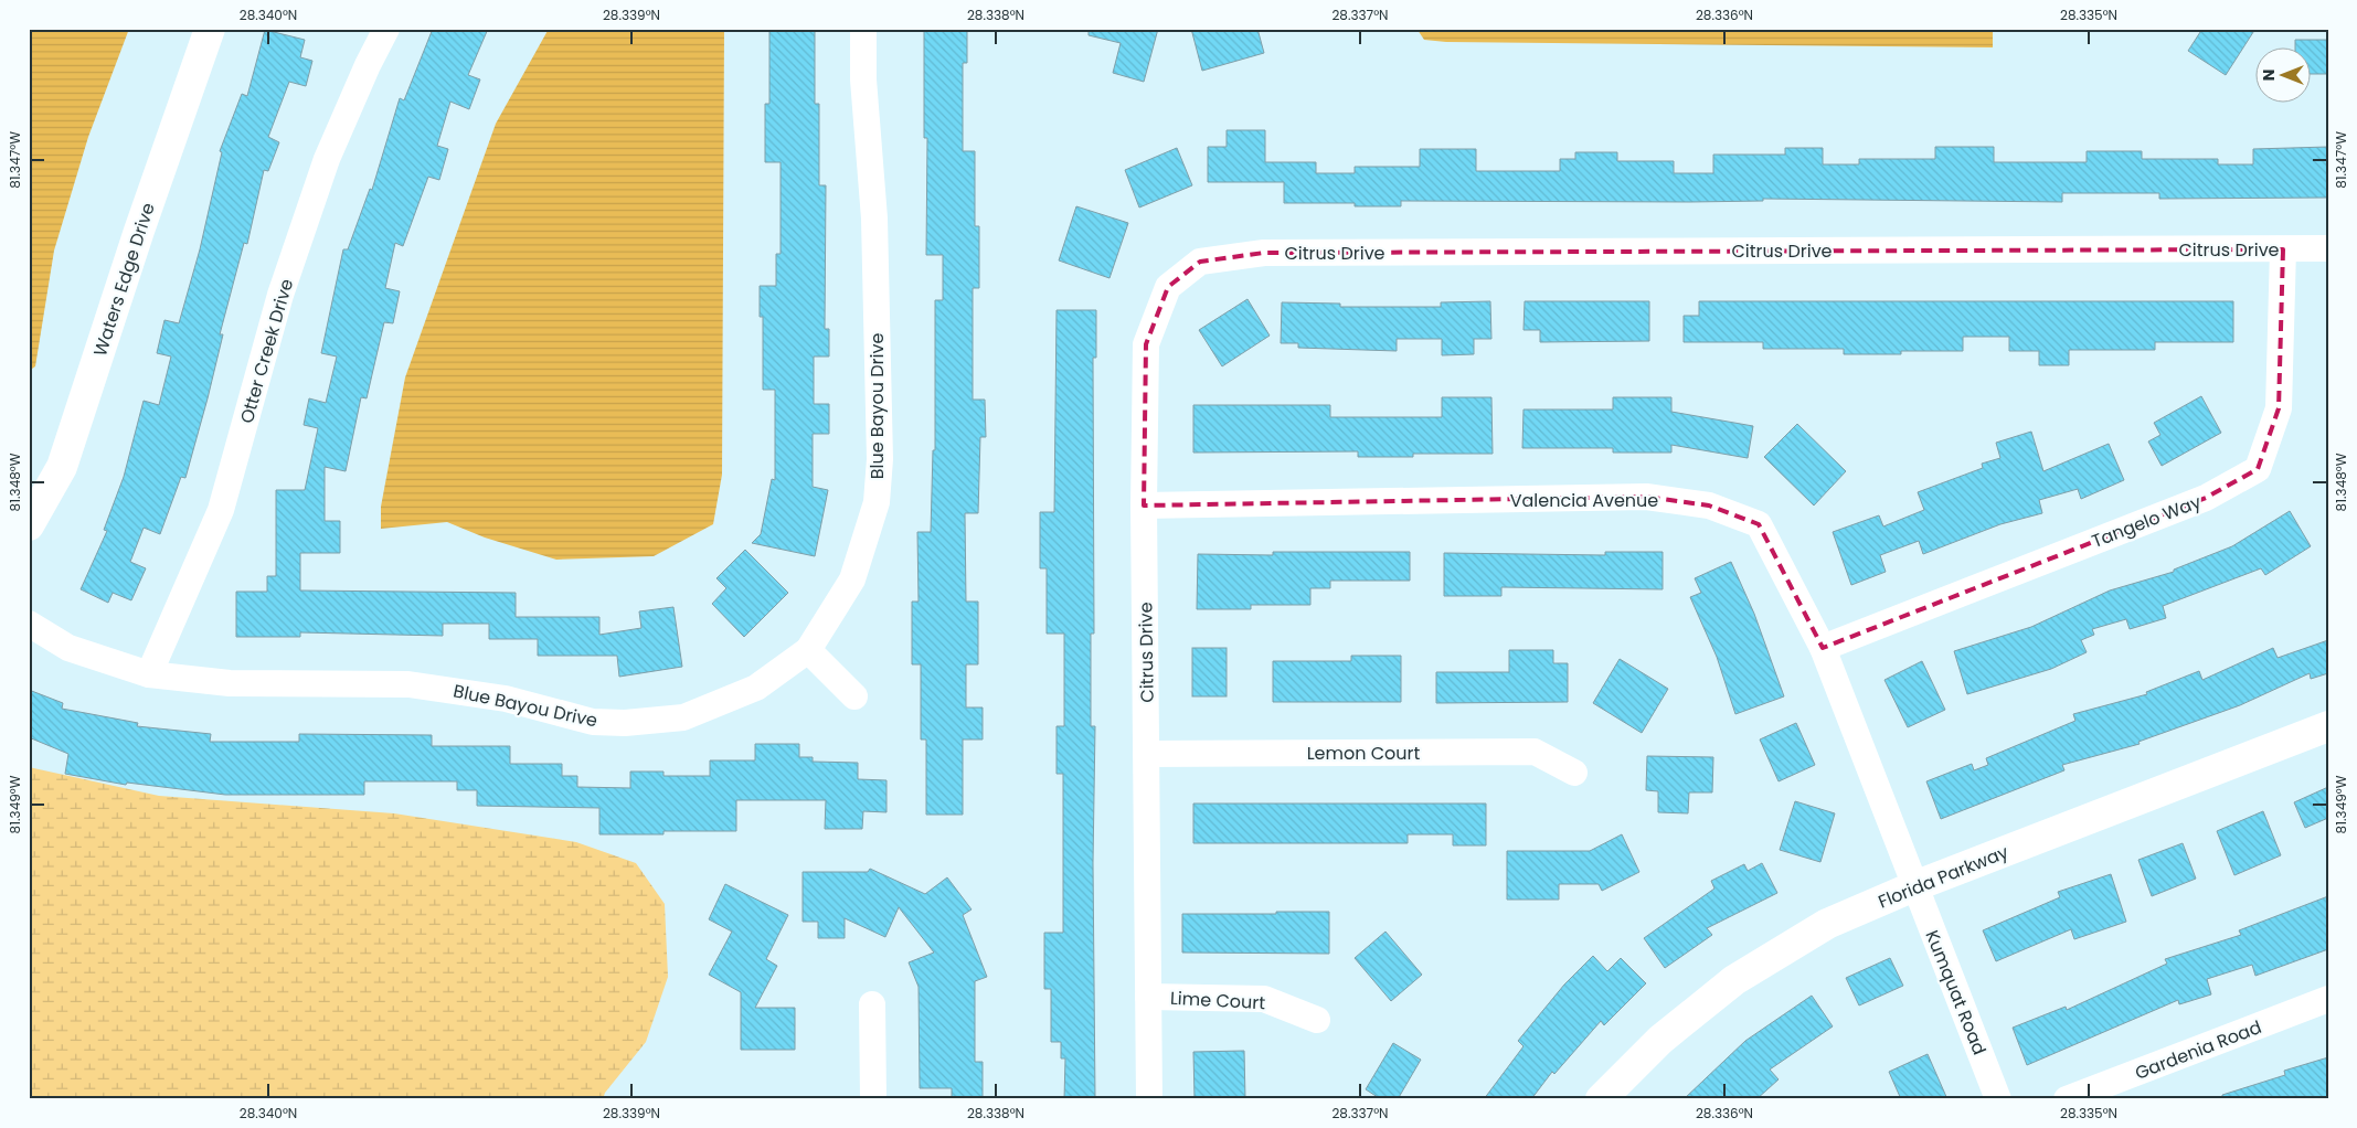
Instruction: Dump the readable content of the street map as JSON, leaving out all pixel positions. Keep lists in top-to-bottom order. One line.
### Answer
{"streets":{"street":["Citrus Drive","Waters Edge Drive","Otter Creek Drive","Blue Bayou Drive","Valencia Avenue","Tangelo Way","Lemon Court","Florida Parkway","Kumquat Road","Lime Court","Gardenia Road"]},"crossings":[["Citrus Drive","Valencia Avenue"],["Citrus Drive","Tangelo Way"],["Citrus Drive","Lemon Court"],["Citrus Drive","Lime Court"],["Otter Creek Drive","Blue Bayou Drive"],["Valencia Avenue","Tangelo Way"],["Valencia Avenue","Florida Parkway"],["Valencia Avenue","Kumquat Road"],["Florida Parkway","Kumquat Road"]],"north":"left","coordinates":["28.340°N","28.339°N","28.338°N","28.337°N","28.336°N","28.335°N","81.347°W","81.348°W","81.349°W"]}
